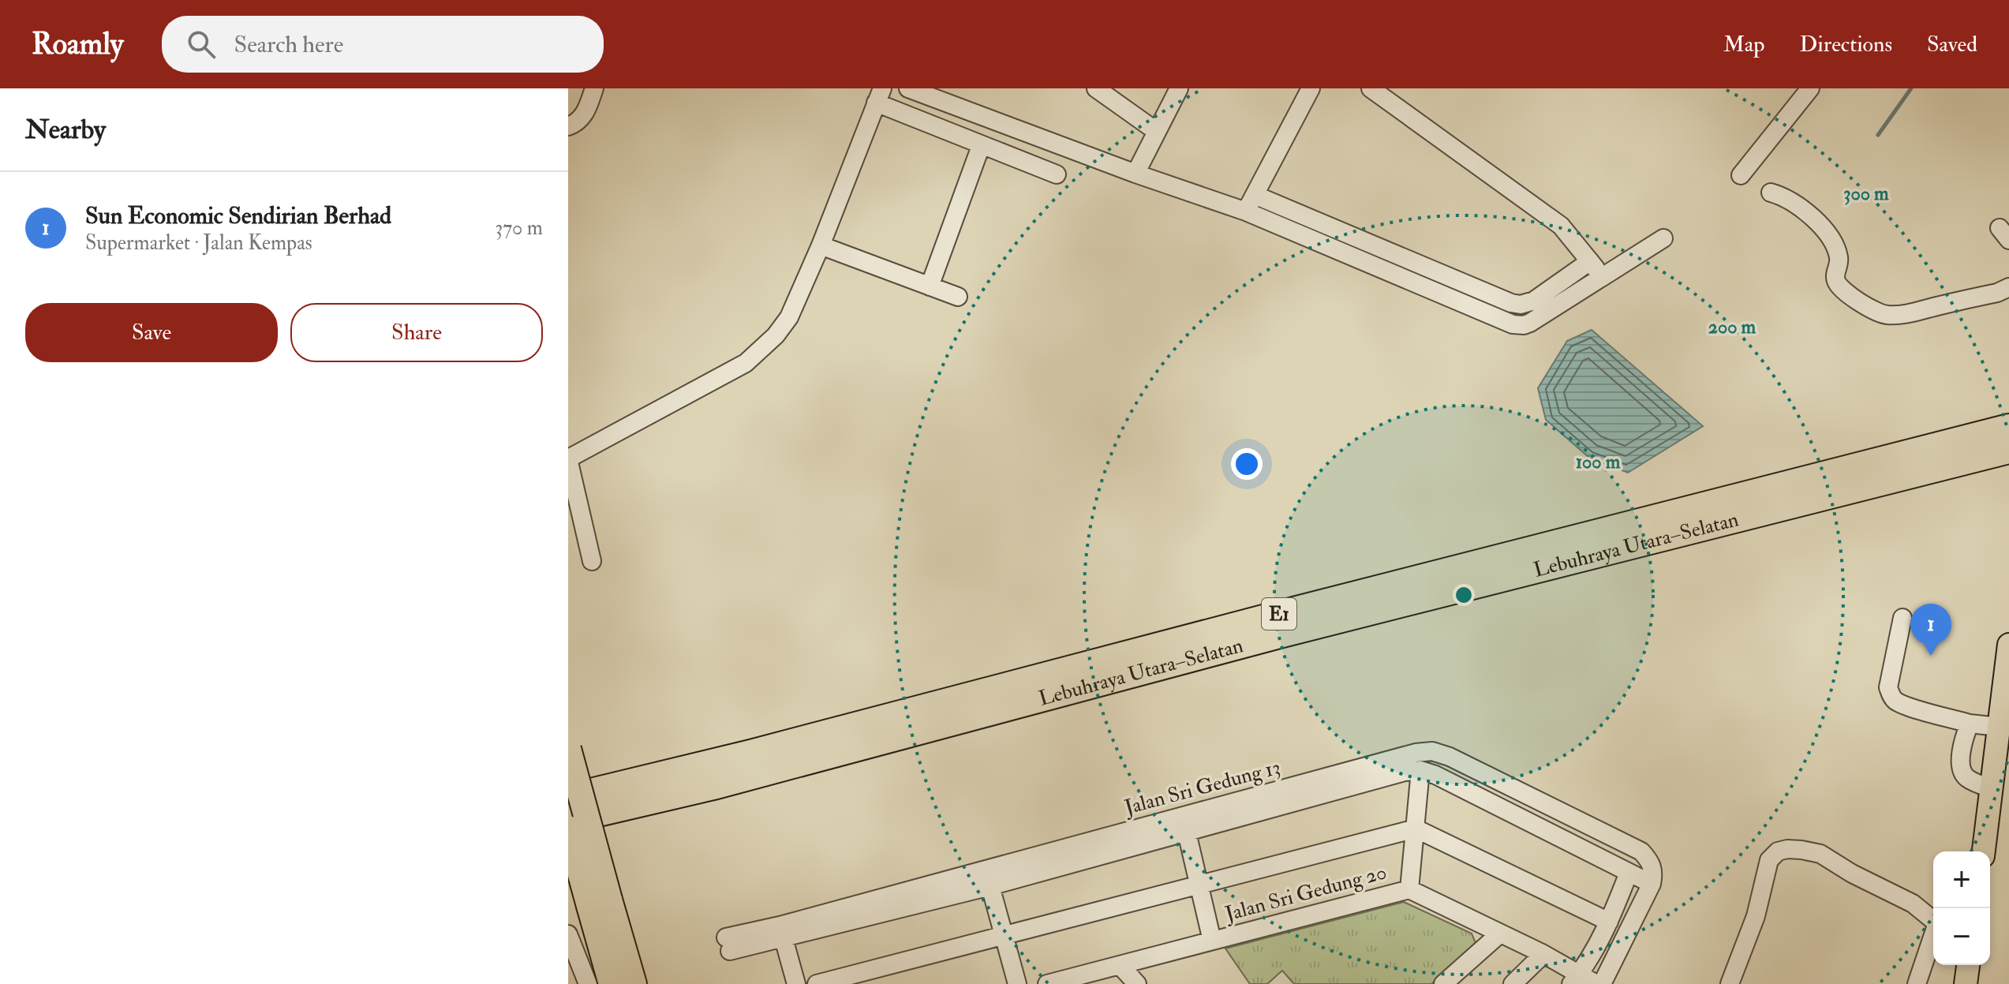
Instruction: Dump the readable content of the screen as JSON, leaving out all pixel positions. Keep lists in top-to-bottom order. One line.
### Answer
{"streets":{"highway":["Lebuhraya Utara–Selatan","E1"],"street":["Jalan Sri Gedung 13","Jalan Sri Gedung 20"]},"page":{"header":"Roamly","search":"Search here","nav":["Map","Directions","Saved"],"heading":"Nearby","list":[{"mark":"1","name":"Sun Economic Sendirian Berhad","note":"Supermarket · Jalan Kempas","value":"370 m"}],"buttons":["Save","Share"],"pins":"1","map_buttons":["+","−"]},"rings":["300 m","200 m","100 m"]}
